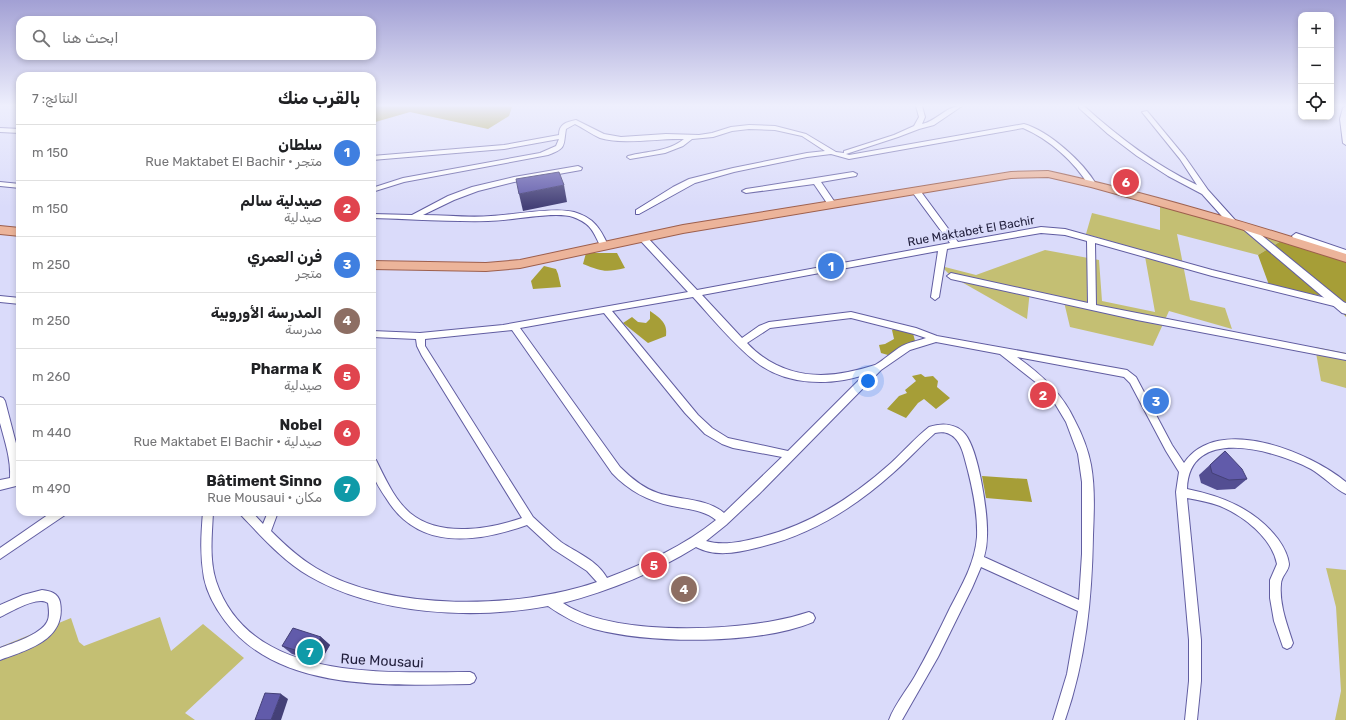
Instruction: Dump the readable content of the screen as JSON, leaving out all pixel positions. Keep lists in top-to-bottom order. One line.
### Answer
{"streets":{"street":["Rue Maktabet El Bachir","Rue Mousaui"]},"page":{"map_buttons":["+","−"],"search":"ابحث هنا","heading":["بالقرب منك","النتائج: 7"],"list":[{"mark":"1","name":"سلطان","note":"متجر · Rue Maktabet El Bachir","value":"150 m"},{"mark":"2","name":"صيدلية سالم","note":"صيدلية","value":"150 m"},{"mark":"3","name":"فرن العمري","note":"متجر","value":"250 m"},{"mark":"4","name":"المدرسة الأوروبية","note":"مدرسة","value":"250 m"},{"mark":"5","name":"Pharma K","note":"صيدلية","value":"260 m"},{"mark":"6","name":"Nobel","note":"صيدلية · Rue Maktabet El Bachir","value":"440 m"},{"mark":"7","name":"Bâtiment Sinno","note":"مكان · Rue Mousaui","value":"490 m"}],"pins":["6","1","2","3","5","4","7"]}}
